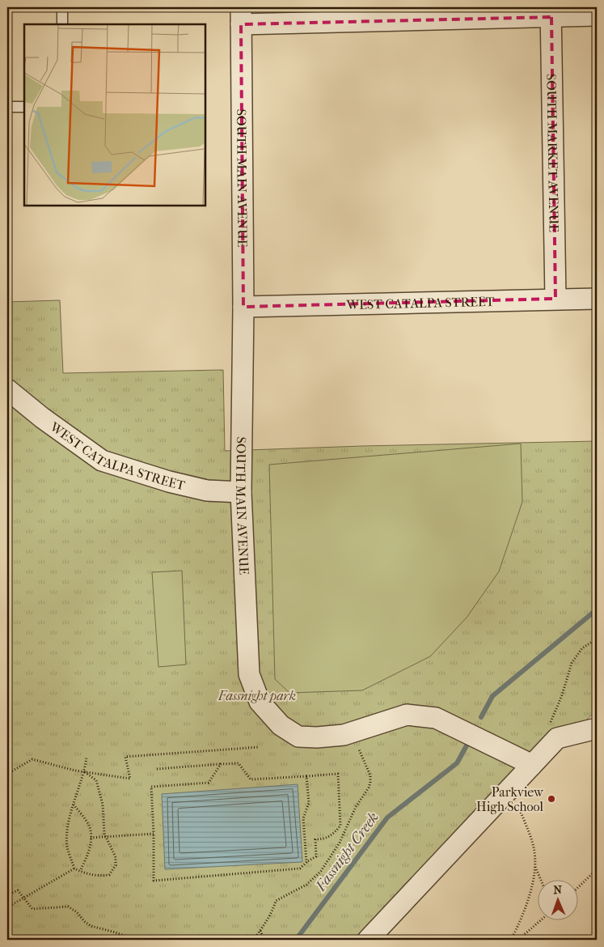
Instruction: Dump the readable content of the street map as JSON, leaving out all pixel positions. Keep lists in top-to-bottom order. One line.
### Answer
{"streets":{"street":["SOUTH MARKET AVENUE","SOUTH MAIN AVENUE","WEST CATALPA STREET"]},"crossings":[["SOUTH MARKET AVENUE","WEST CATALPA STREET"],["SOUTH MAIN AVENUE","WEST CATALPA STREET"]],"water":["Fassnight Creek"],"parks":["Fassnight park"],"places":["Parkview High School"],"north":"top"}
